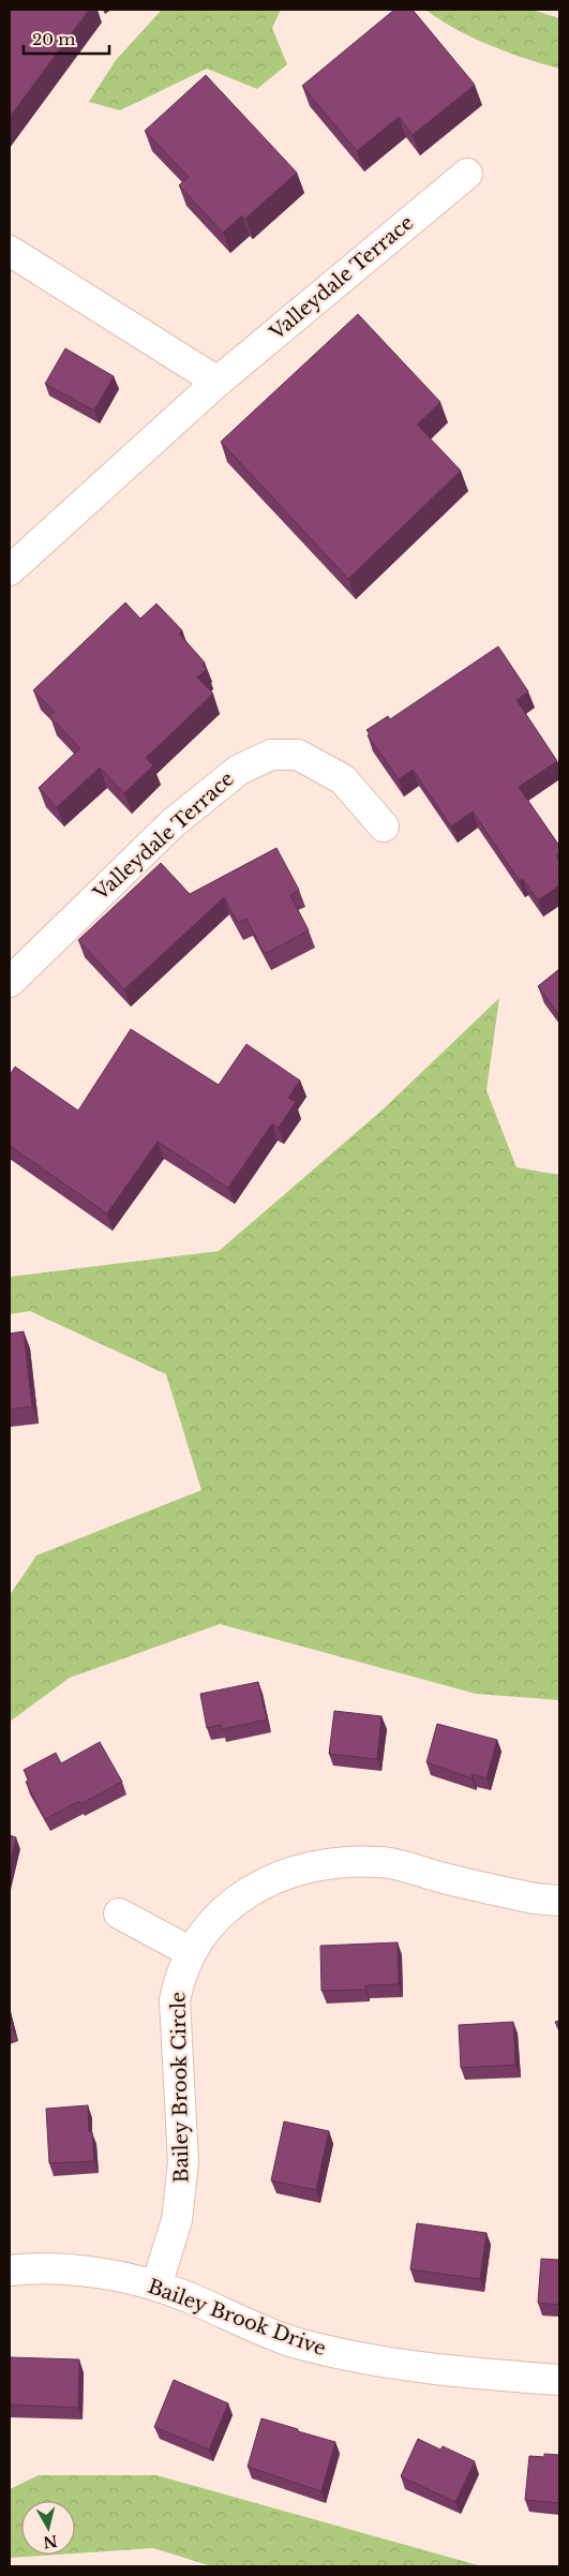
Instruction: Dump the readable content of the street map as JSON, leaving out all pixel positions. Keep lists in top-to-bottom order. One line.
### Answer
{"streets":{"street":["Valleydale Terrace","Bailey Brook Circle","Bailey Brook Drive"]},"crossings":[["Bailey Brook Circle","Bailey Brook Drive"]],"scale_bar":"20 m","north":"bottom"}
